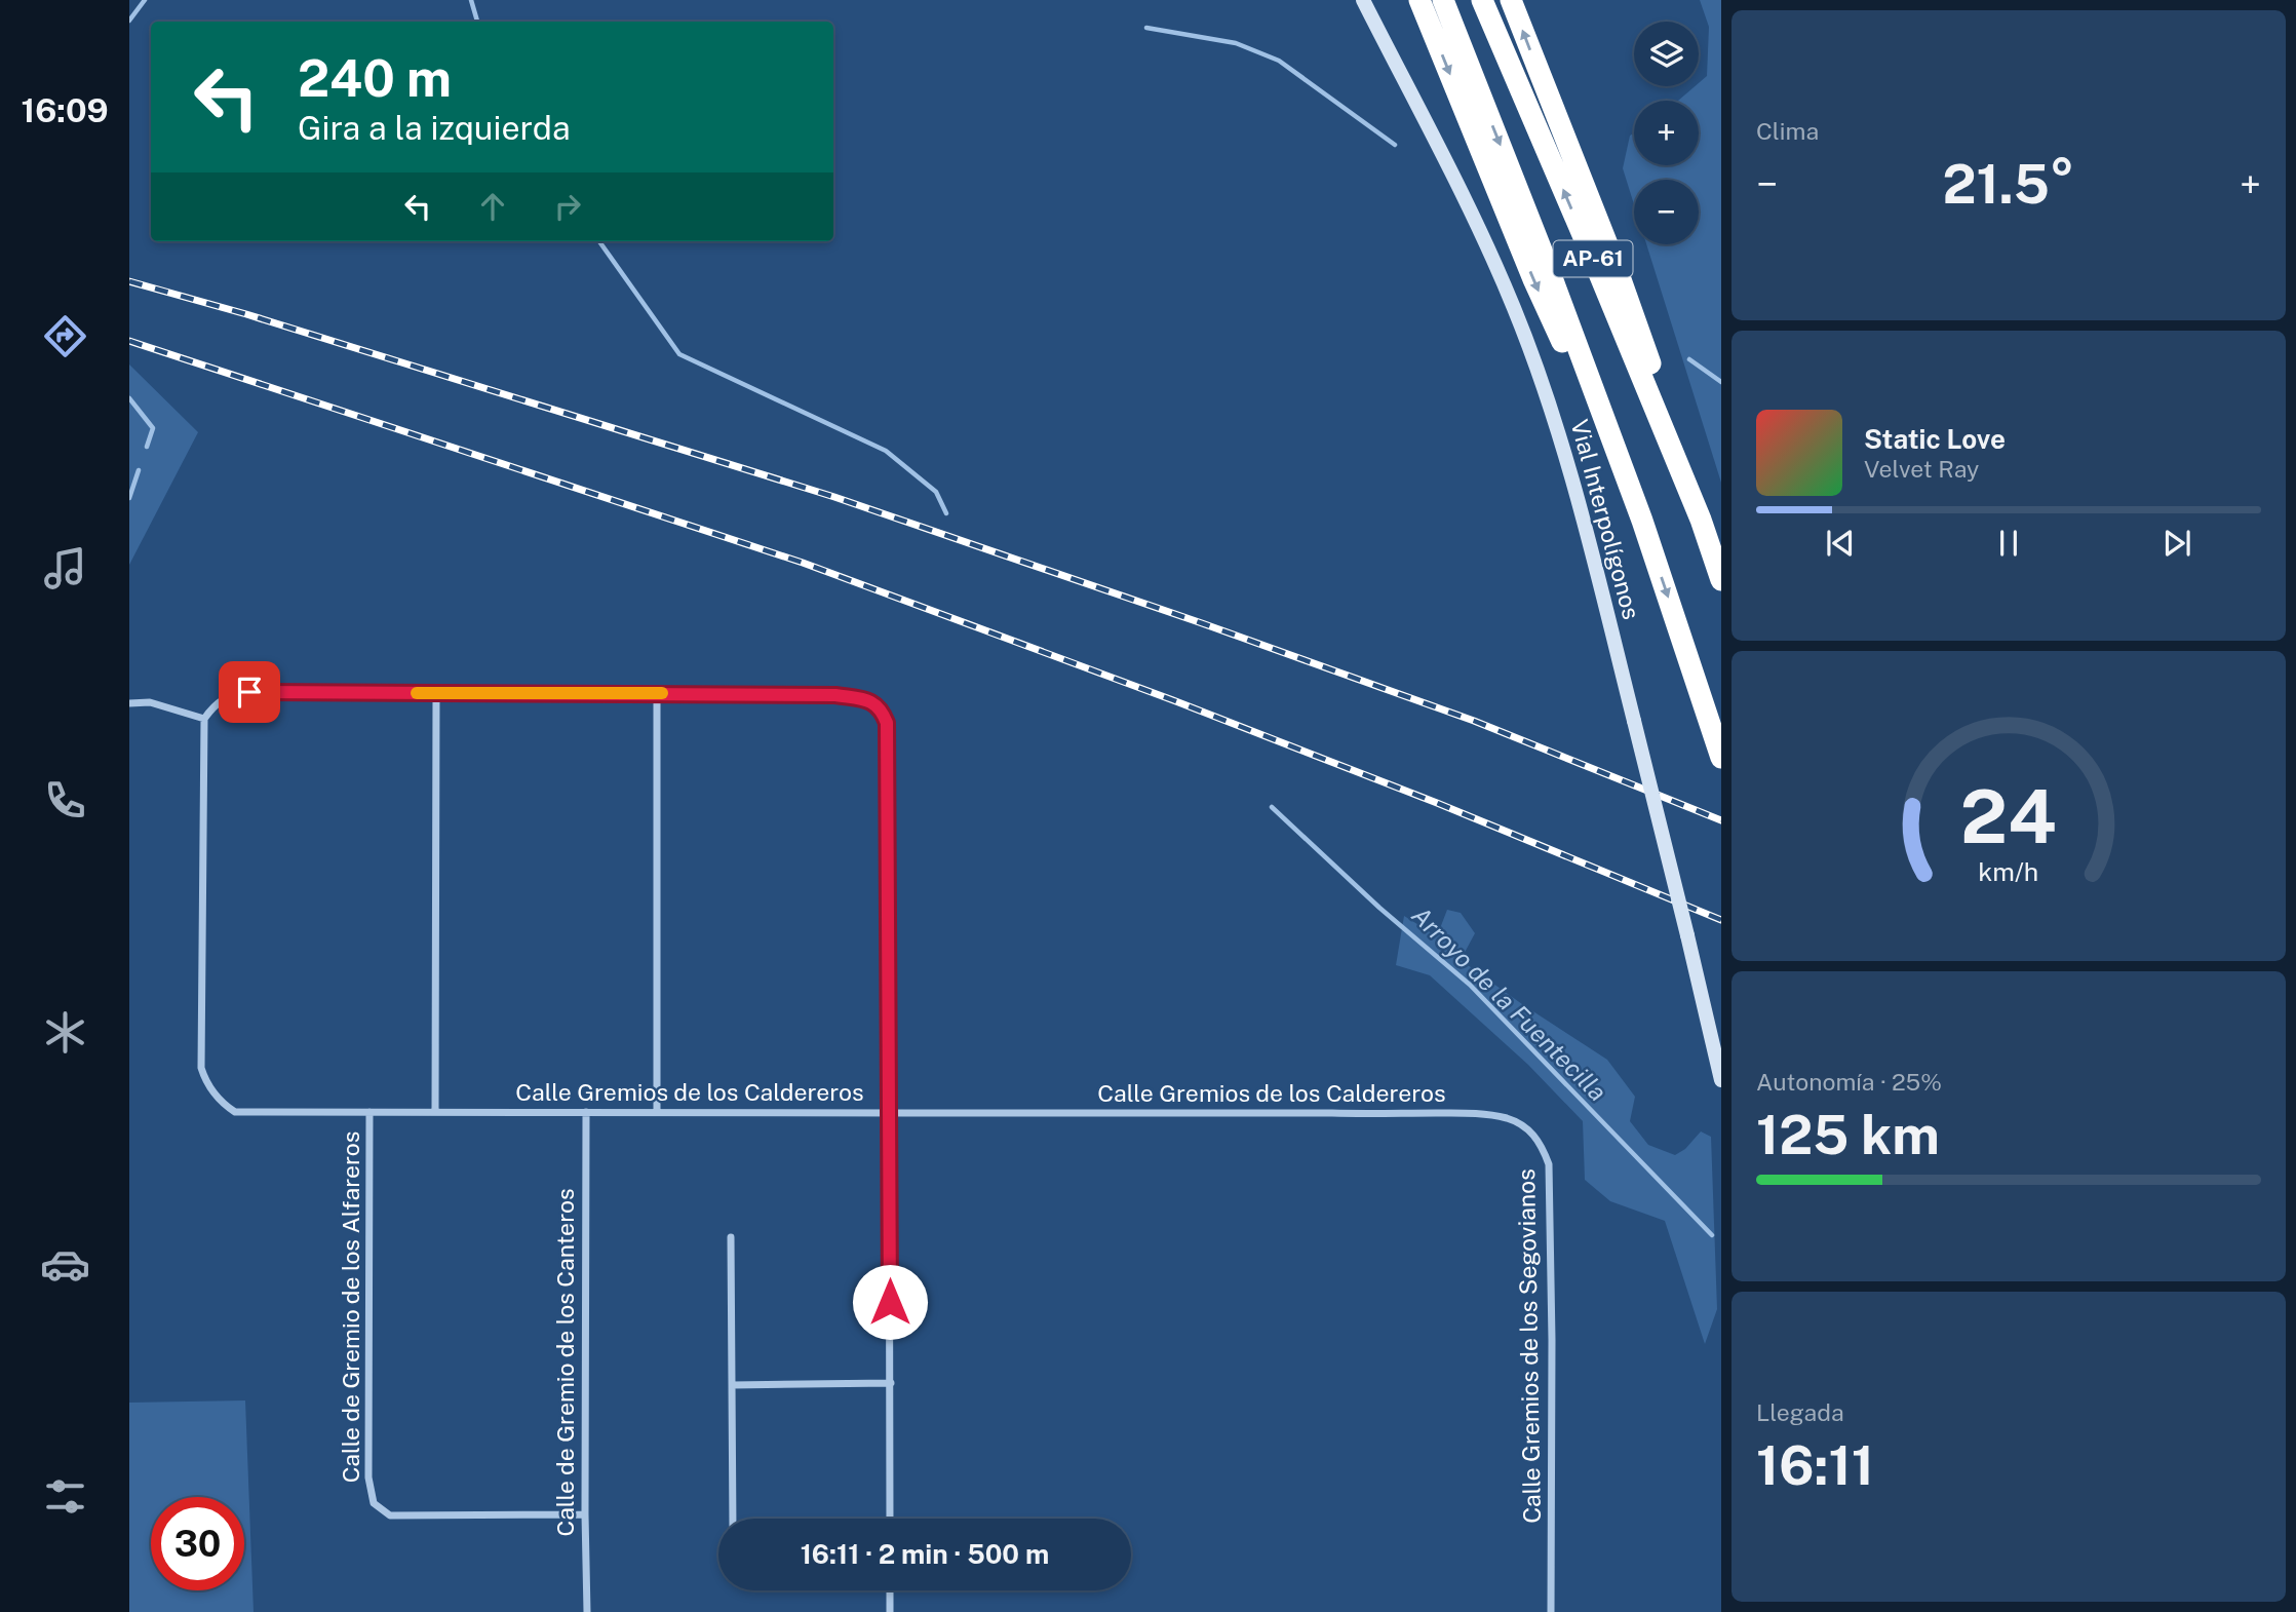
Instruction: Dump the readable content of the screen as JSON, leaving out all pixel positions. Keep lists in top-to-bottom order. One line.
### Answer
{"streets":{"highway":["AP-61"],"main road":["Vial Interpolígonos"],"street":["Calle Gremios de los Caldereros","Calle de Gremio de los Alfareros","Calle Gremios de los Segovianos","Calle de Gremio de los Canteros"]},"crossings":[["Calle Gremios de los Caldereros","Calle de Gremio de los Alfareros"],["Calle Gremios de los Caldereros","Calle Gremios de los Segovianos"],["Calle Gremios de los Caldereros","Calle de Gremio de los Canteros"],["Calle de Gremio de los Alfareros","Calle de Gremio de los Canteros"]],"water":["Arroyo de la Fuentecilla"],"page":{"tabs":"16:09","tile":["Clima",["Autonomía · 25%","125 km"],["Llegada","16:11"]],"map_buttons":["+","−"],"turn":["240 m","Gira a la izquierda"],"heat":["−","21.5°","+"],"song":["Static Love","Velvet Ray"],"limit":"30","trip":"16:11 · 2 min · 500 m","gauge":["24","km/h"]}}
